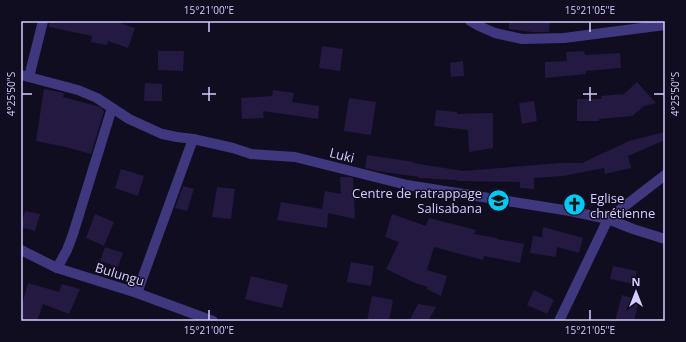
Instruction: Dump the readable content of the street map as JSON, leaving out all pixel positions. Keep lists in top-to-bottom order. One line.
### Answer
{"streets":{"street":["Luki","Bulungu"]},"places":{"school or university":["Centre de ratrappage Salisabana"],"church":["Eglise chrétienne"]},"north":"top","coordinates":["15°21'00\"E","15°21'05\"E","4°25'50\"S"]}
